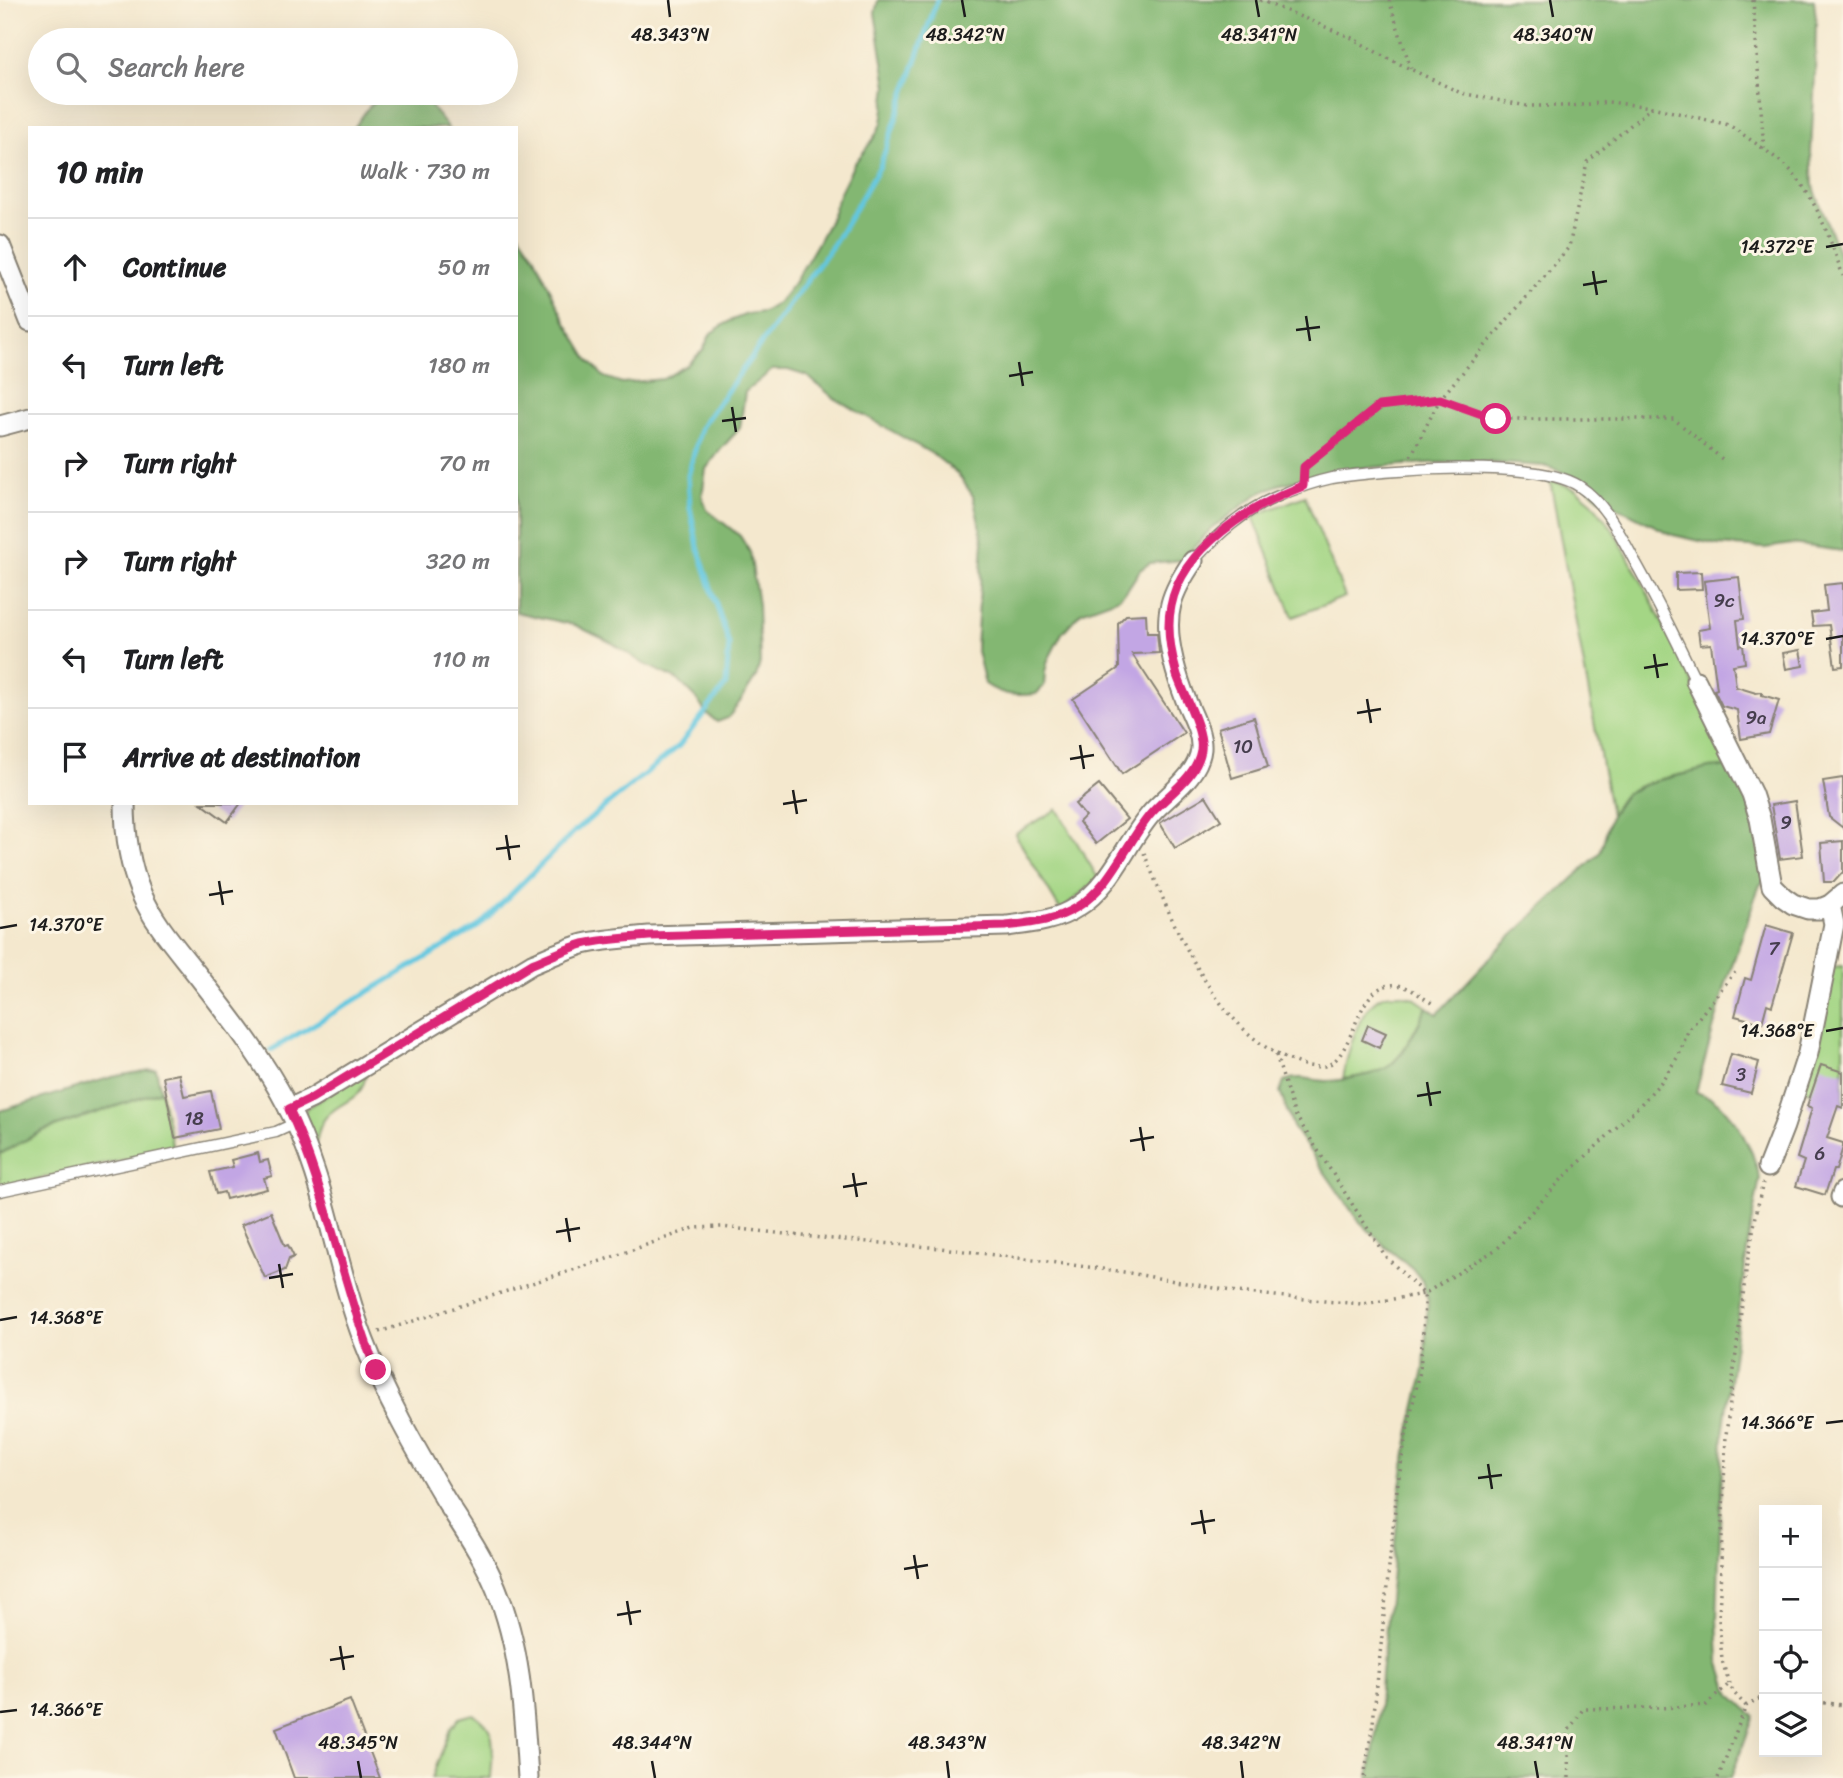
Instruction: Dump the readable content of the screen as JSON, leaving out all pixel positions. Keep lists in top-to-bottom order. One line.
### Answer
{"house_numbers":["9c","9a","10","9","7","3","18","6"],"page":{"search":"Search here","heading":["10 min","Walk · 730 m"],"list":[["Continue","50 m"],["Turn left","180 m"],["Turn right","70 m"],["Turn right","320 m"],["Turn left","110 m"],"Arrive at destination"],"map_buttons":["+","−"]},"coordinates":["48.343°N","48.342°N","48.341°N","48.340°N","14.372°E","14.370°E","14.368°E","14.366°E","48.345°N","48.344°N"]}
